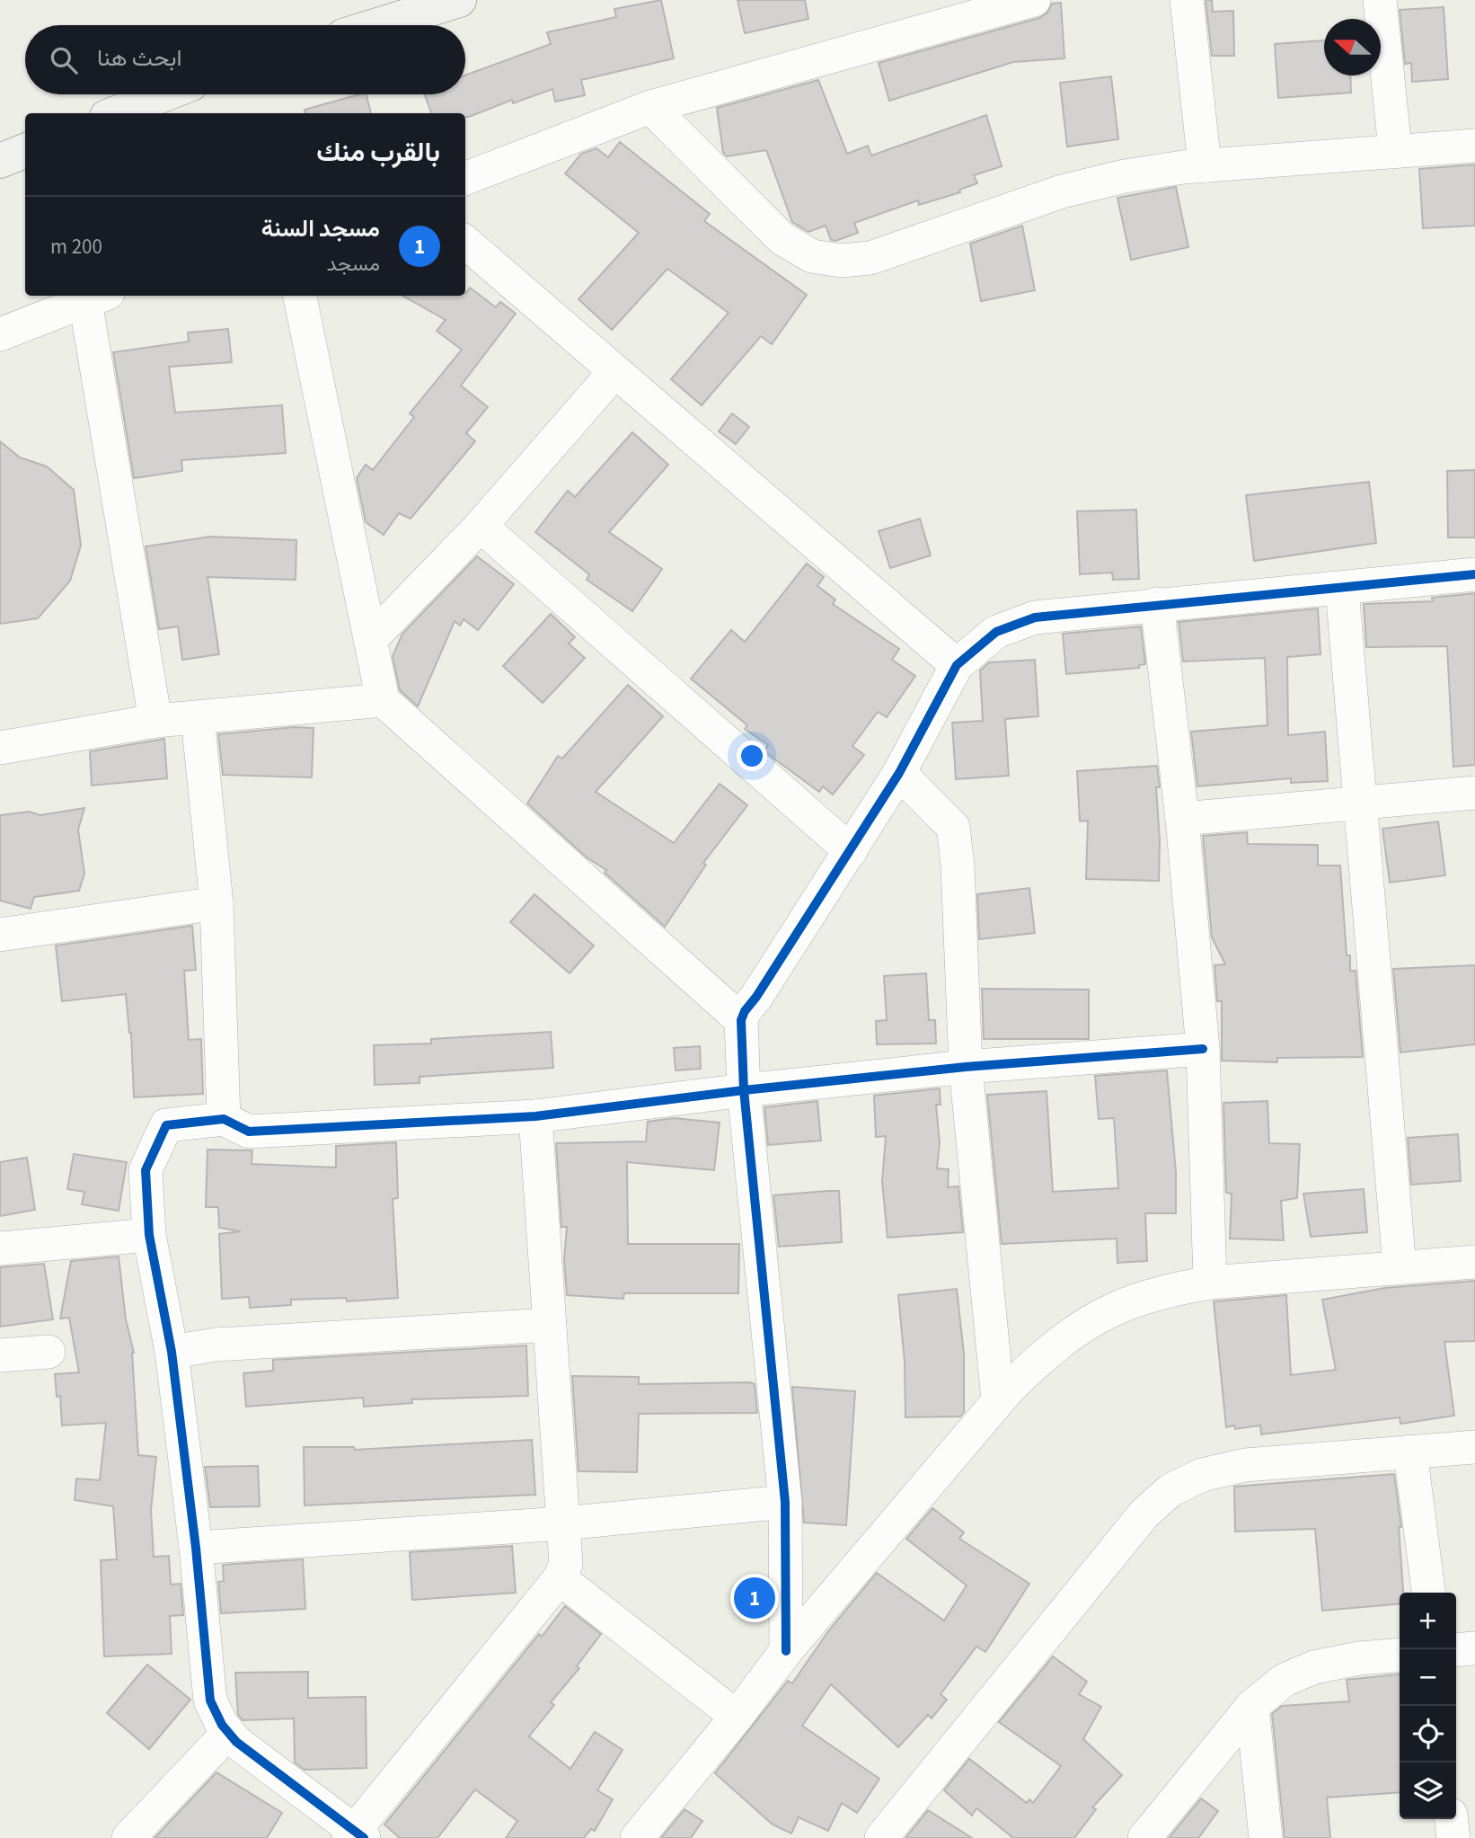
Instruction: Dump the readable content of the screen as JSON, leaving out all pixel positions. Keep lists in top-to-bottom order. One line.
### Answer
{"north":"left","page":{"search":"ابحث هنا","heading":"بالقرب منك","list":[{"mark":"1","name":"مسجد السنة","note":"مسجد","value":"200 m"}],"pins":"1","map_buttons":["+","−"]}}
